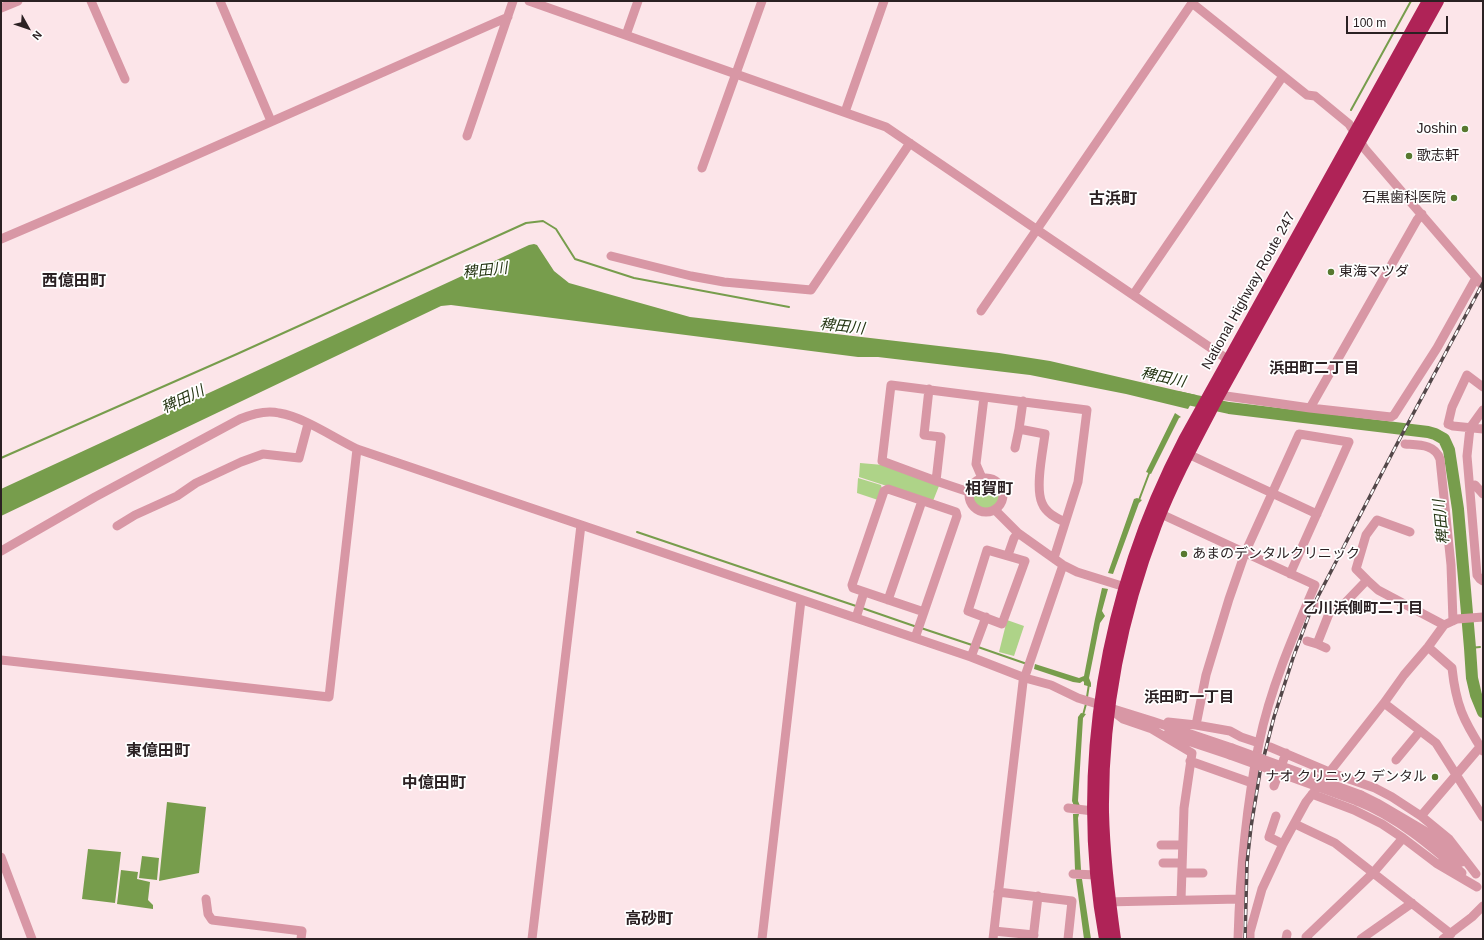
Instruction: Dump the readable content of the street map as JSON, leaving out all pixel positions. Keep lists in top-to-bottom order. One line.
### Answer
{"streets":{"highway":["National Highway Route 247"]},"districts":["古浜町","西億田町","浜田町二丁目","相賀町","乙川浜側町二丁目","浜田町一丁目","東億田町","中億田町","高砂町"],"water":["稗田川"],"places":["Joshin","歌志軒","石黒歯科医院","東海マツダ","あまのデンタルクリニック","ナオ クリニック デンタル"],"scale_bar":"100 m","north":"bottom right"}
